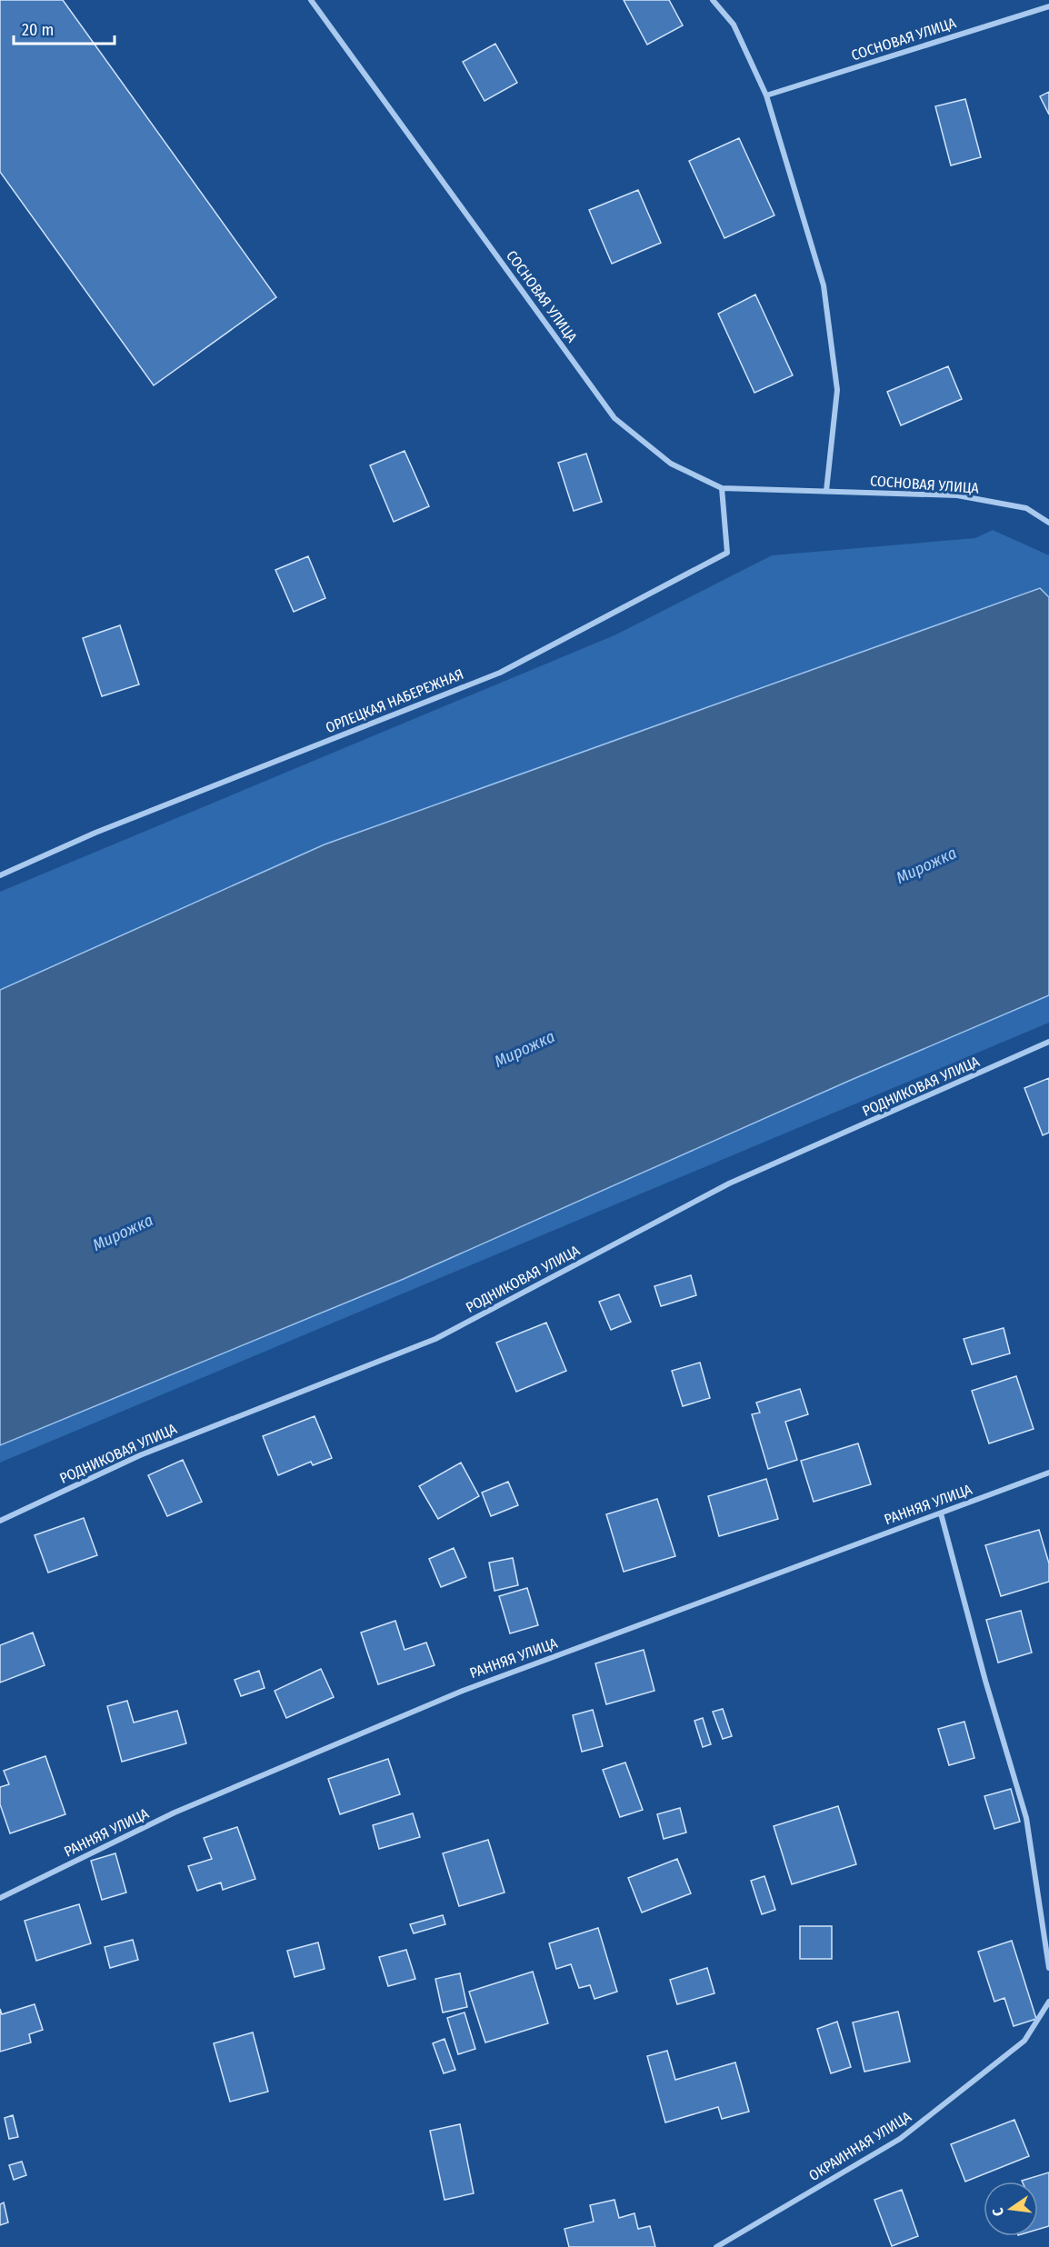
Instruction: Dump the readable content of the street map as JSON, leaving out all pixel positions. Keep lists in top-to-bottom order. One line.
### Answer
{"streets":{"street":["СОСНОВАЯ УЛИЦА","ОРЛЕЦКАЯ НАБЕРЕЖНАЯ","РОДНИКОВАЯ УЛИЦА","РАННЯЯ УЛИЦА","ОКРАИННАЯ УЛИЦА"]},"crossings":[["СОСНОВАЯ УЛИЦА","ОРЛЕЦКАЯ НАБЕРЕЖНАЯ"]],"water":["Мирожка"],"scale_bar":"20 m","north":"left"}
